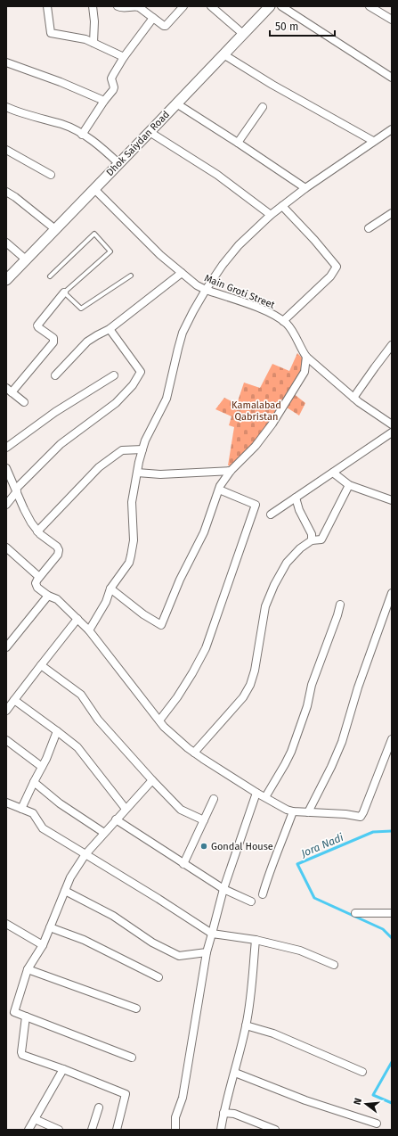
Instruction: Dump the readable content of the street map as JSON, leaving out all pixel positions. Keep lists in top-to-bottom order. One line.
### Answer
{"streets":{"main road":["Dhok Saiydan Road"],"street":["Main Groti Street"]},"crossings":[["Dhok Saiydan Road","Main Groti Street"]],"water":["Jora Nadi"],"parks":["Kamalabad Qabristan"],"places":["Gondal House"],"scale_bar":"50 m","north":"left"}
